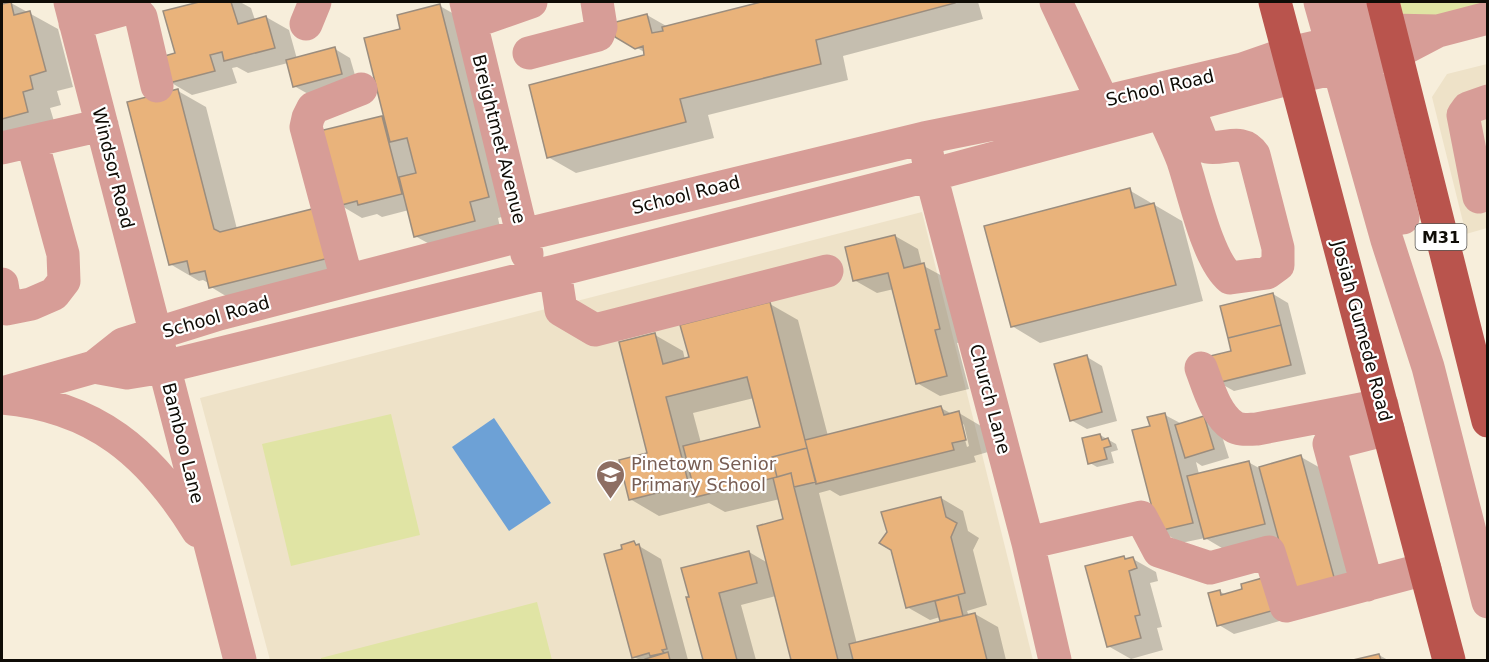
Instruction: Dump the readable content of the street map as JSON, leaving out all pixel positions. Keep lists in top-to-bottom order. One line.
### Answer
{"streets":{"main road":["M31","Josiah Gumede Road"],"street":["School Road","Breightmet Avenue","Windsor Road","Church Lane","Bamboo Lane"]},"crossings":[["School Road","Breightmet Avenue"],["School Road","Windsor Road"],["School Road","Josiah Gumede Road"],["School Road","Church Lane"],["School Road","Bamboo Lane"],["Windsor Road","Bamboo Lane"]],"places":{"school or university":["Pinetown Senior Primary School"]}}
